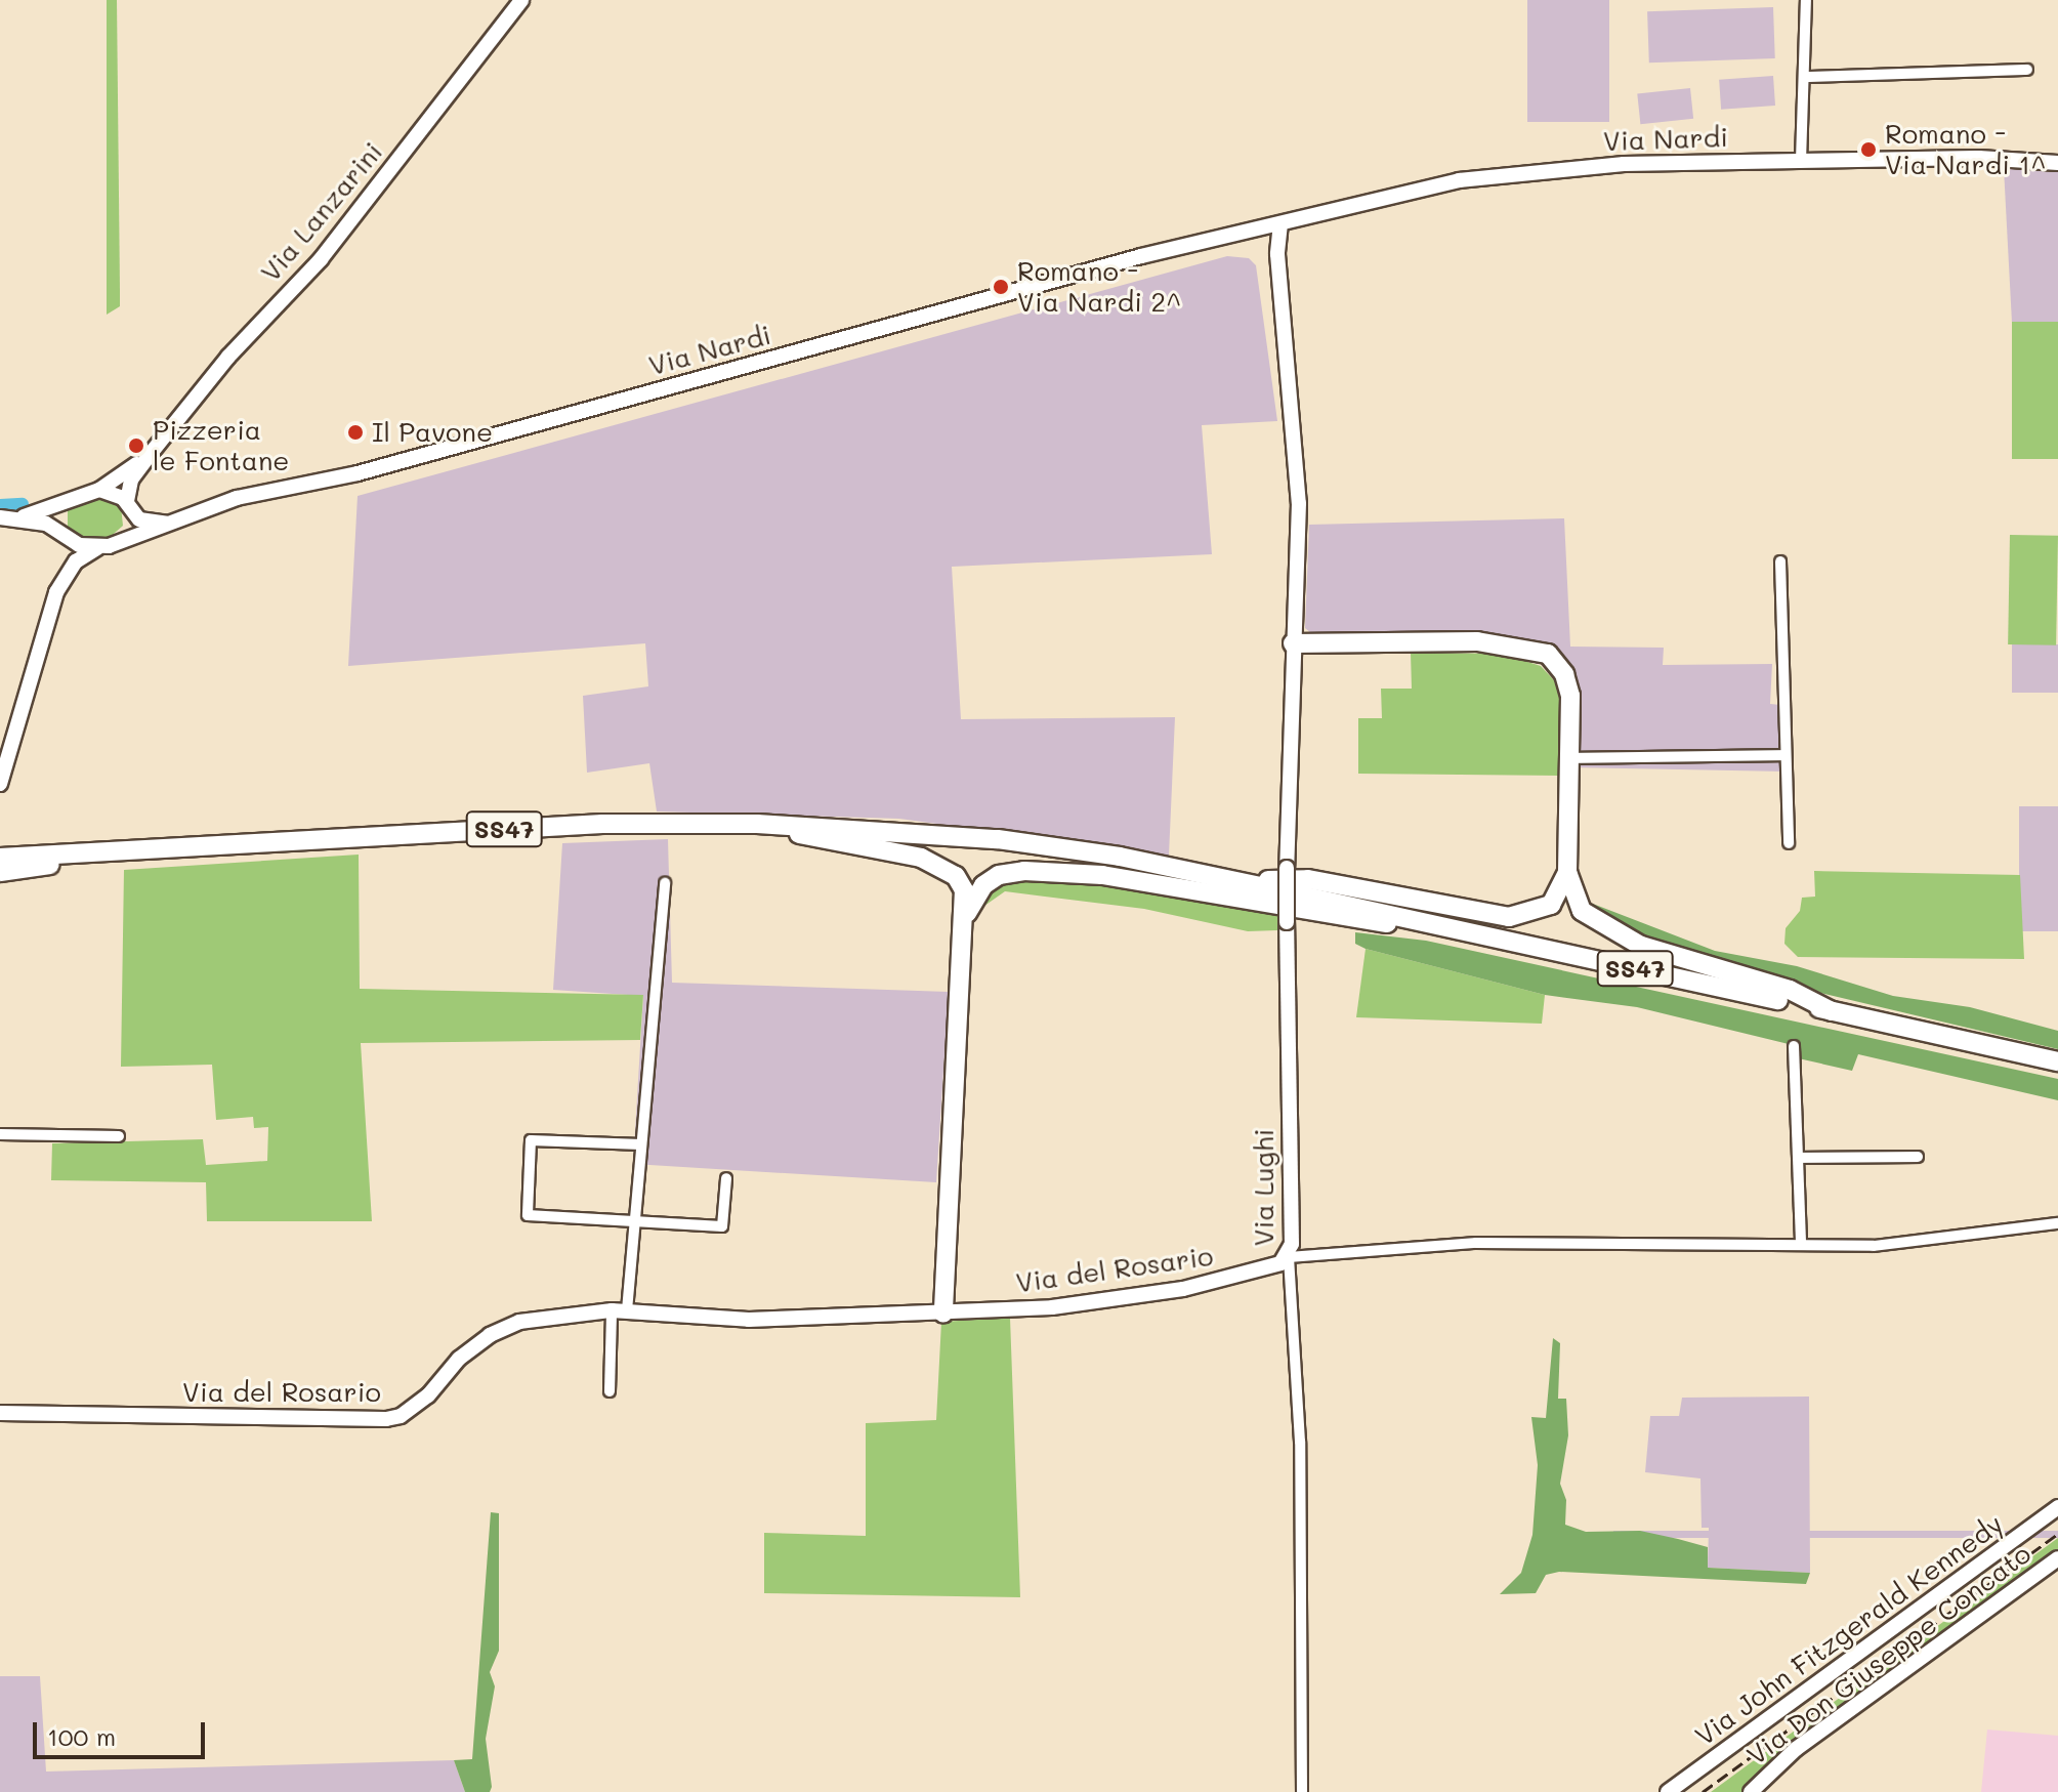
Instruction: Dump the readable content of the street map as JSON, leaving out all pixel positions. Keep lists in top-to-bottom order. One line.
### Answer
{"streets":{"highway":["SS47"],"street":["Via Nardi","Via Lanzarini","Via Lughi","Via del Rosario","Via John Fitzgerald Kennedy","Via Don Giuseppe Concato"]},"crossings":[["Via Nardi","Via Lanzarini"],["Via Lughi","Via del Rosario"]],"places":["Romano - Via Nardi 1^","Romano - Via Nardi 2^","Il Pavone","Pizzeria le Fontane"],"scale_bar":"100 m"}
